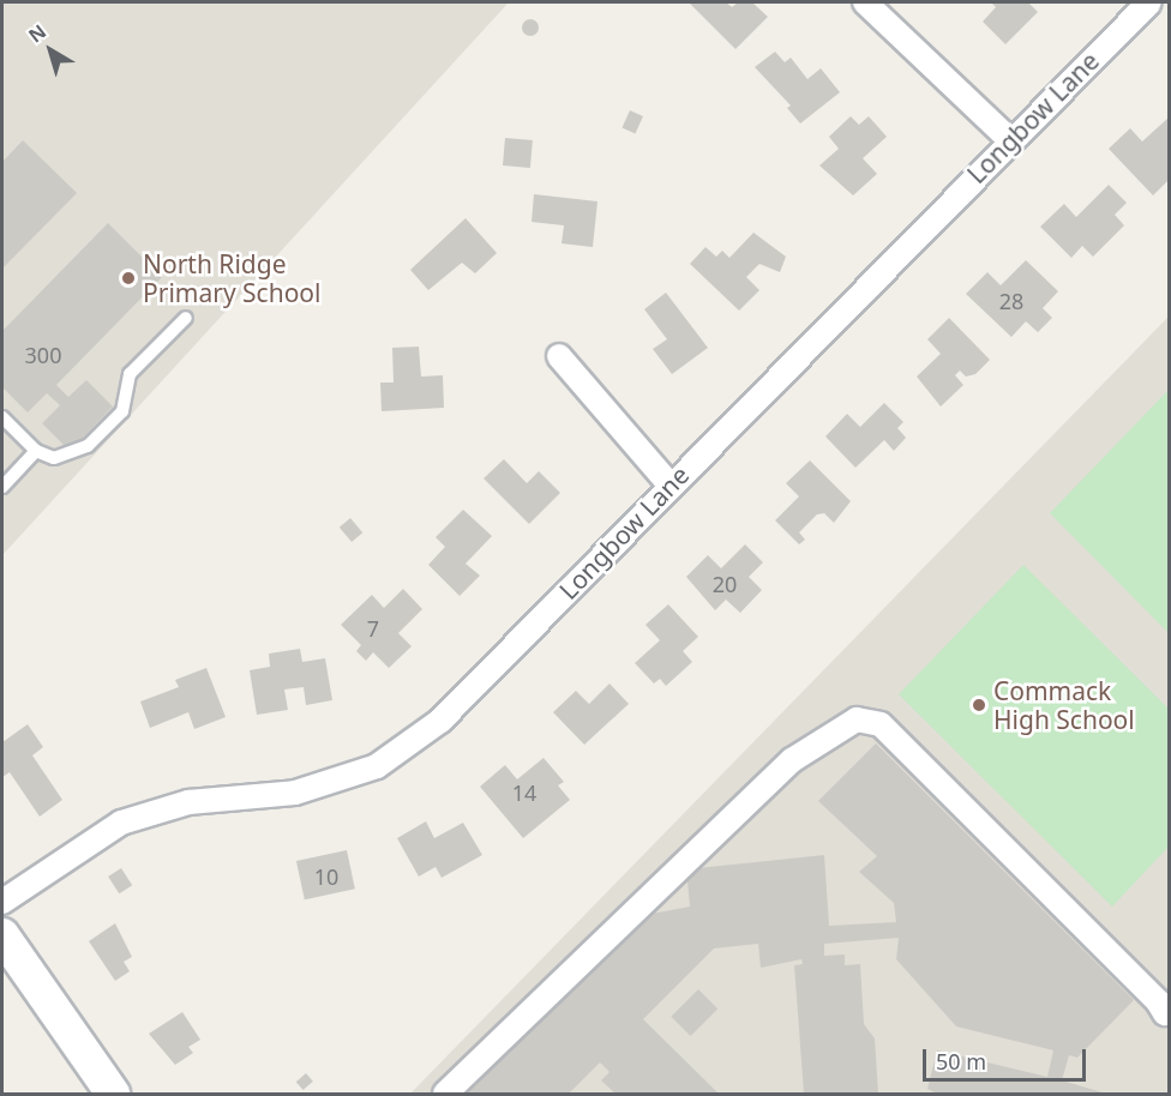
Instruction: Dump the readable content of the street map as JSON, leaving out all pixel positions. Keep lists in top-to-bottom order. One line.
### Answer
{"streets":{"street":["Longbow Lane"]},"places":["North Ridge Primary School","Commack High School"],"house_numbers":["28","300","20","7","14","10"],"scale_bar":"50 m","north":"top left"}
